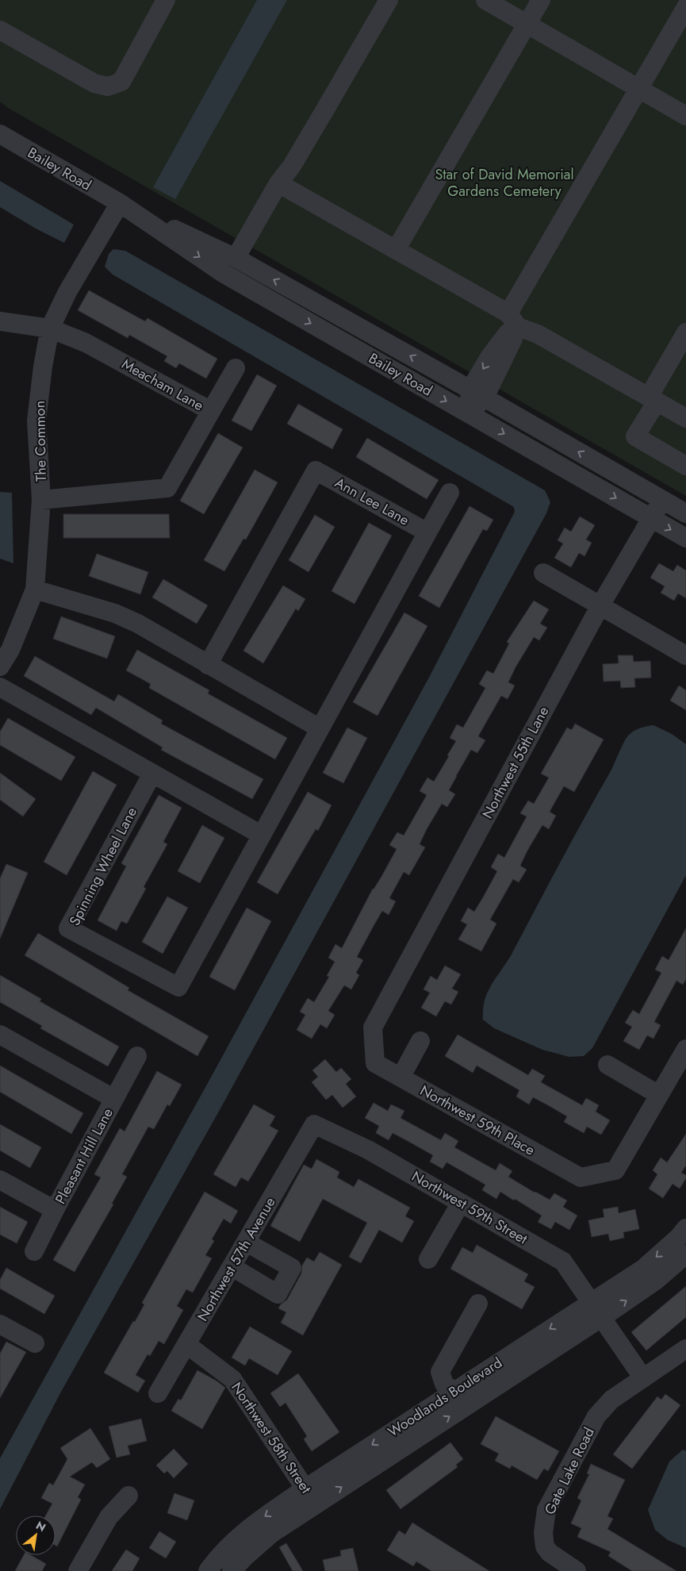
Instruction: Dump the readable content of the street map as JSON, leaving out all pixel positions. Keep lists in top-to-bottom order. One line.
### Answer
{"streets":{"street":["Bailey Road","Meacham Lane","The Common","Ann Lee Lane","Northwest 55th Lane","Spinning Wheel Lane","Northwest 59th Place","Pleasant Hill Lane","Northwest 59th Street","Northwest 57th Avenue","Woodlands Boulevard","Northwest 58th Street","Gate Lake Road"]},"crossings":[["Bailey Road","The Common"],["Bailey Road","Northwest 55th Lane"],["Meacham Lane","The Common"],["Northwest 55th Lane","Northwest 59th Place"],["Northwest 59th Street","Northwest 57th Avenue"],["Northwest 59th Street","Woodlands Boulevard"],["Northwest 57th Avenue","Northwest 58th Street"],["Woodlands Boulevard","Northwest 58th Street"]],"parks":["Star of David Memorial Gardens Cemetery"],"north":"top right"}
